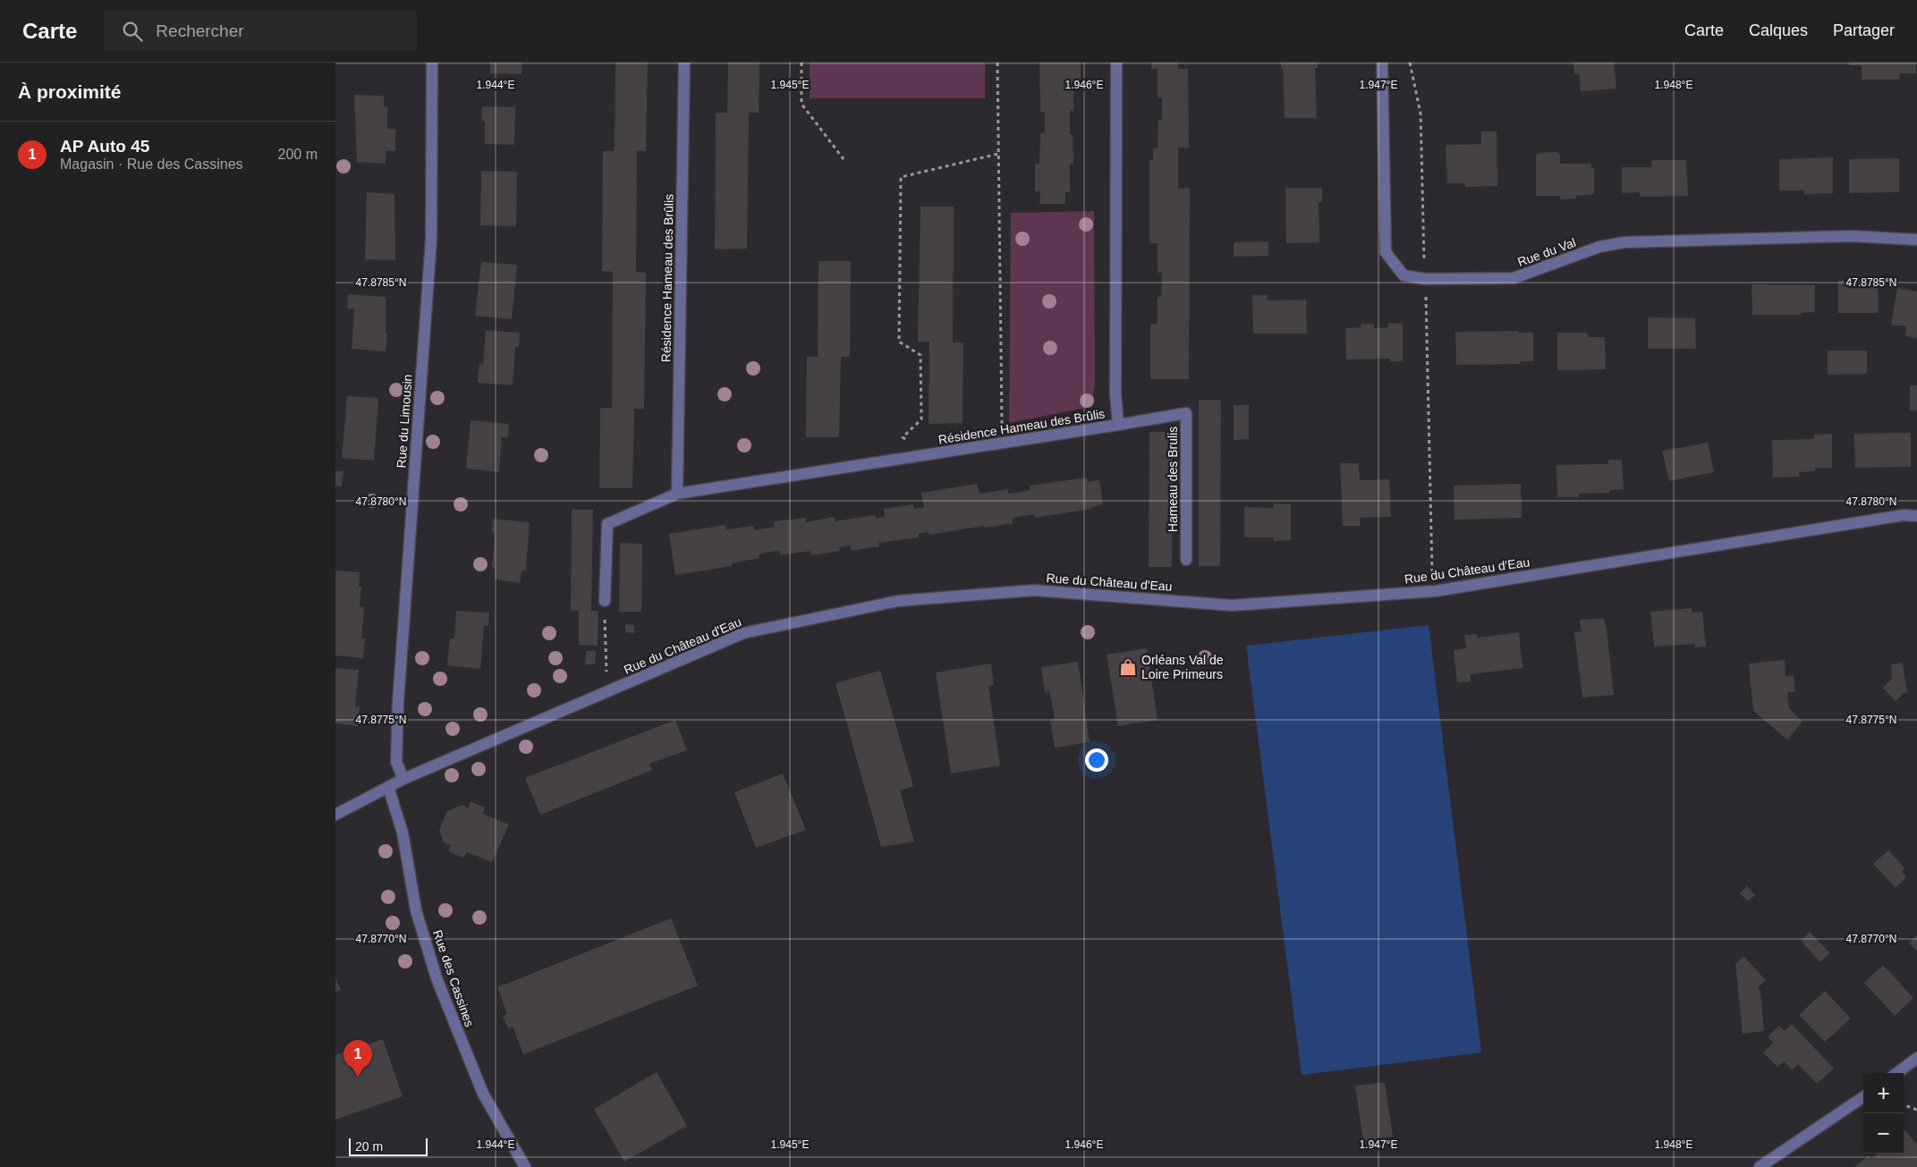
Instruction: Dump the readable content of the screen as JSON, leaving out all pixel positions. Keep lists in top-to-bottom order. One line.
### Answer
{"streets":{"street":["Rue du Val","Résidence Hameau des Brûlis","Rue du Limousin","Hameau des Brulis","Rue du Château d'Eau","Rue des Cassines"]},"crossings":[["Résidence Hameau des Brûlis","Hameau des Brulis"],["Rue du Limousin","Rue du Château d'Eau"],["Rue du Château d'Eau","Rue des Cassines"]],"places":{"shop":["Orléans Val de Loire Primeurs"]},"scale_bar":"20 m","page":{"header":"Carte","search":"Rechercher","nav":["Carte","Calques","Partager"],"heading":"À proximité","list":[{"mark":"1","name":"AP Auto 45","note":"Magasin · Rue des Cassines","value":"200 m"}],"pins":"1","map_buttons":["+","−"],"scale":"20 m"},"coordinates":["1.944°E","1.945°E","1.946°E","1.947°E","1.948°E","47.8785°N","47.8780°N","47.8775°N","47.8770°N"]}
